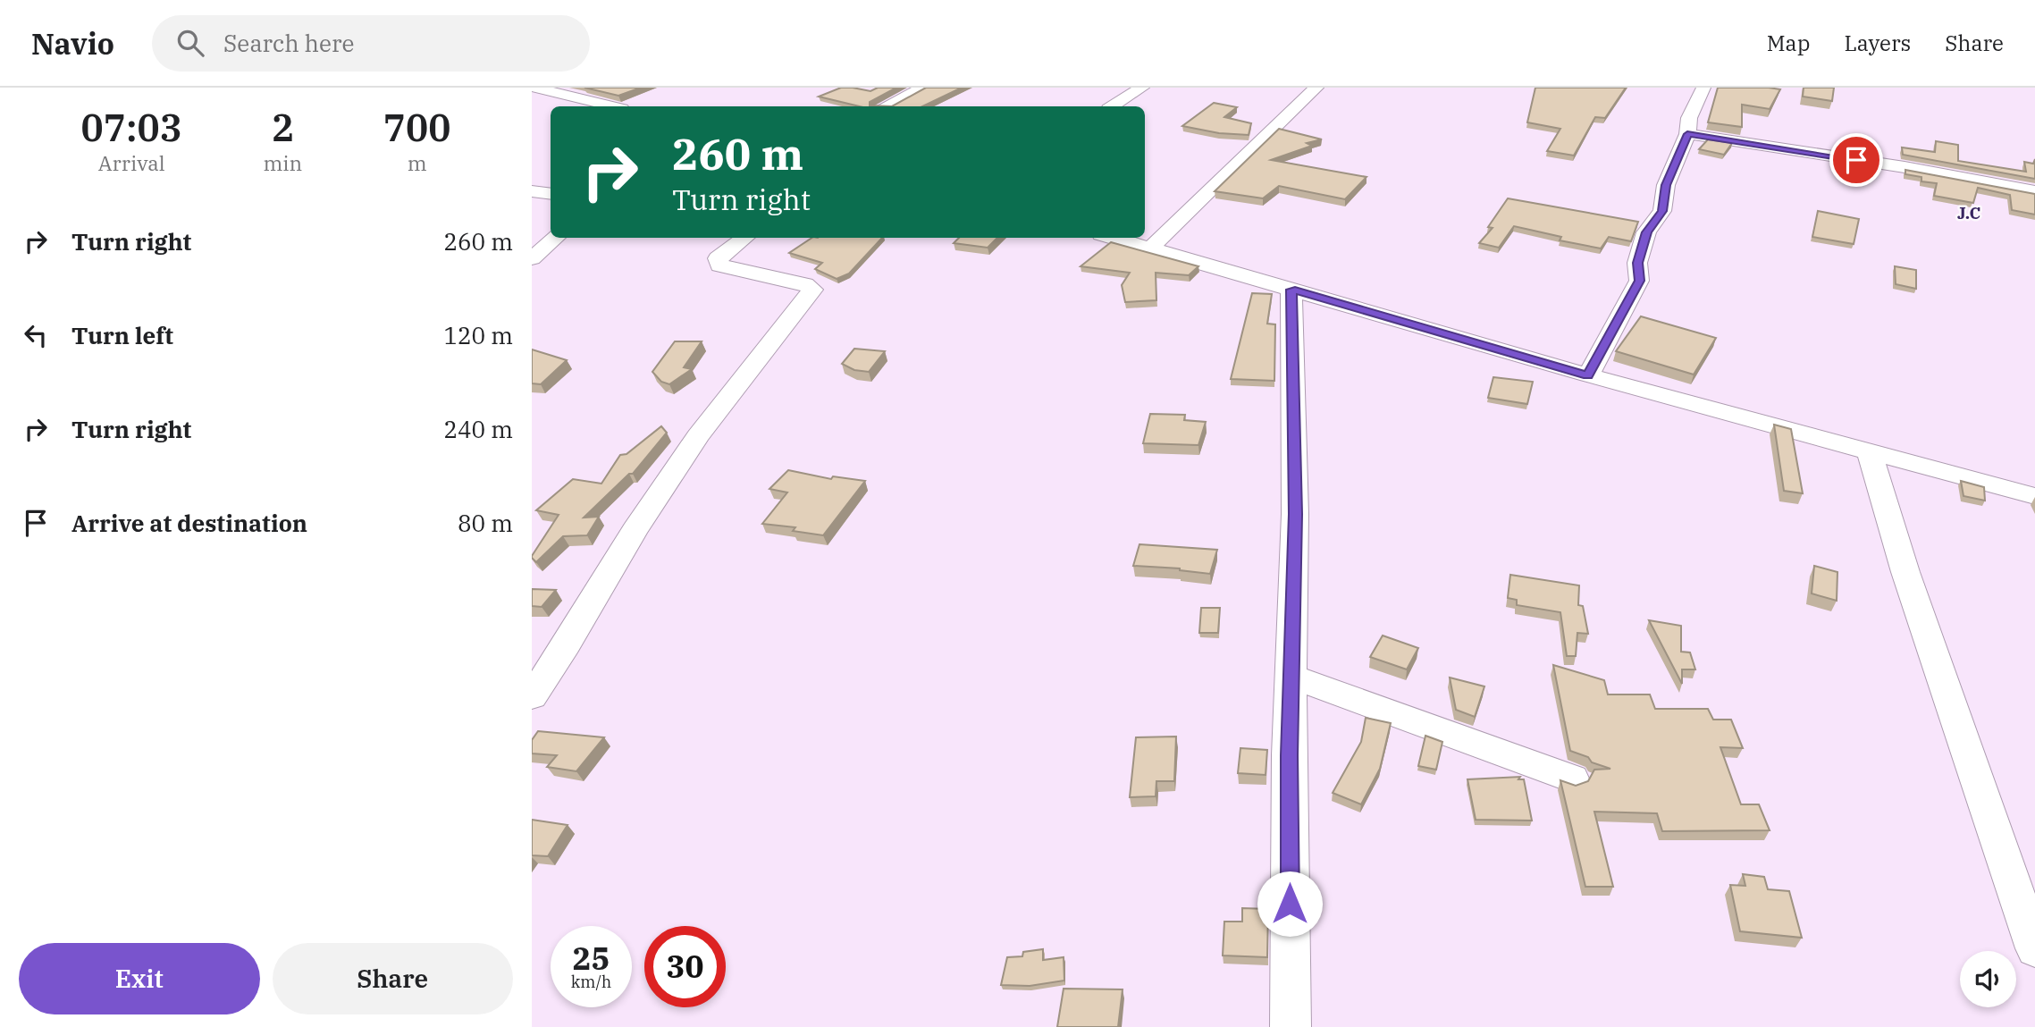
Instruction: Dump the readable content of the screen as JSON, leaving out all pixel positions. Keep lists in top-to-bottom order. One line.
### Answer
{"districts":["J.C"],"page":{"header":"Navio","search":"Search here","nav":["Map","Layers","Share"],"eta":["07:03","Arrival","2","min","700","m"],"turn":["260 m","Turn right"],"list":[{"name":"Turn right","value":"260 m"},{"name":"Turn left","value":"120 m"},{"name":"Turn right","value":"240 m"},{"name":"Arrive at destination","value":"80 m"}],"speed":"25 km/h","limit":"30","buttons":["Exit","Share"]}}
